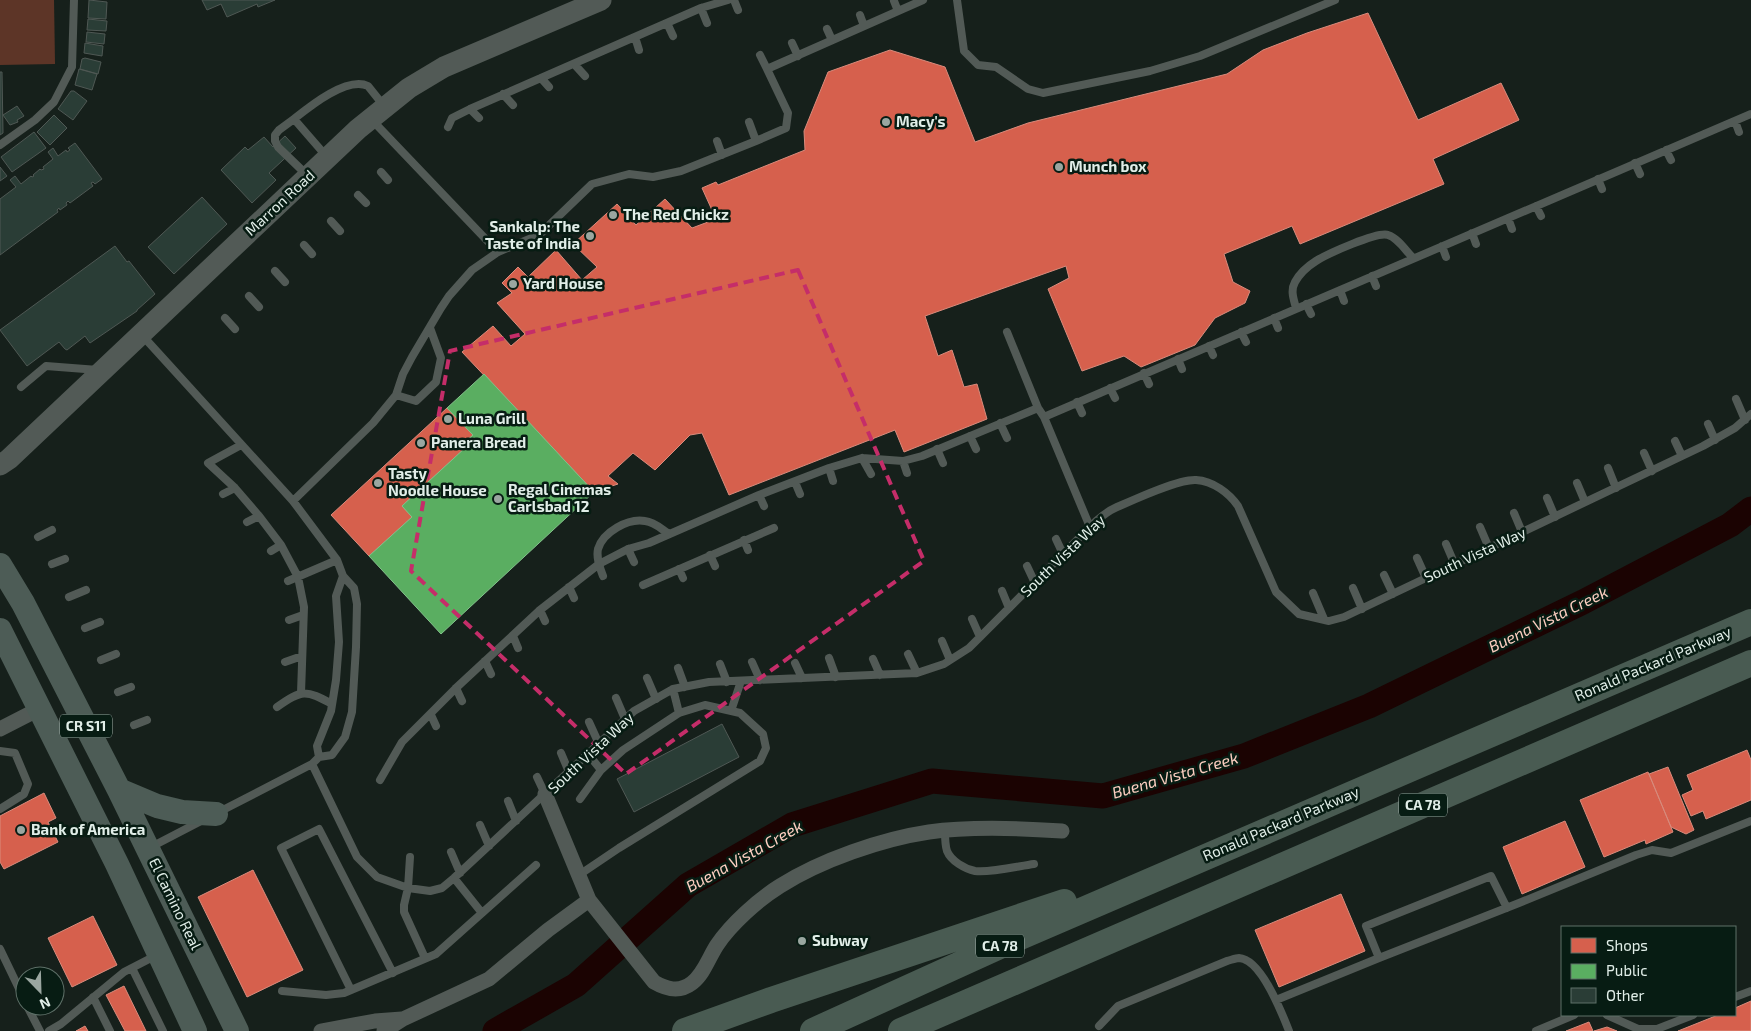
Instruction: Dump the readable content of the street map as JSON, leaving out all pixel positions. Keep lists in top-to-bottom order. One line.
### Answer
{"streets":{"highway":["Ronald Packard Parkway","CA 78"],"main road":["Marron Road","CR S11","El Camino Real"],"street":["South Vista Way"]},"water":["Buena Vista Creek"],"places":["Macy's","Munch box","The Red Chickz","Sankalp: The Taste of India","Yard House","Luna Grill","Panera Bread","Tasty Noodle House","Regal Cinemas Carlsbad 12","Bank of America","Subway"],"legend":["Shops","Public","Other"],"north":"bottom right"}
